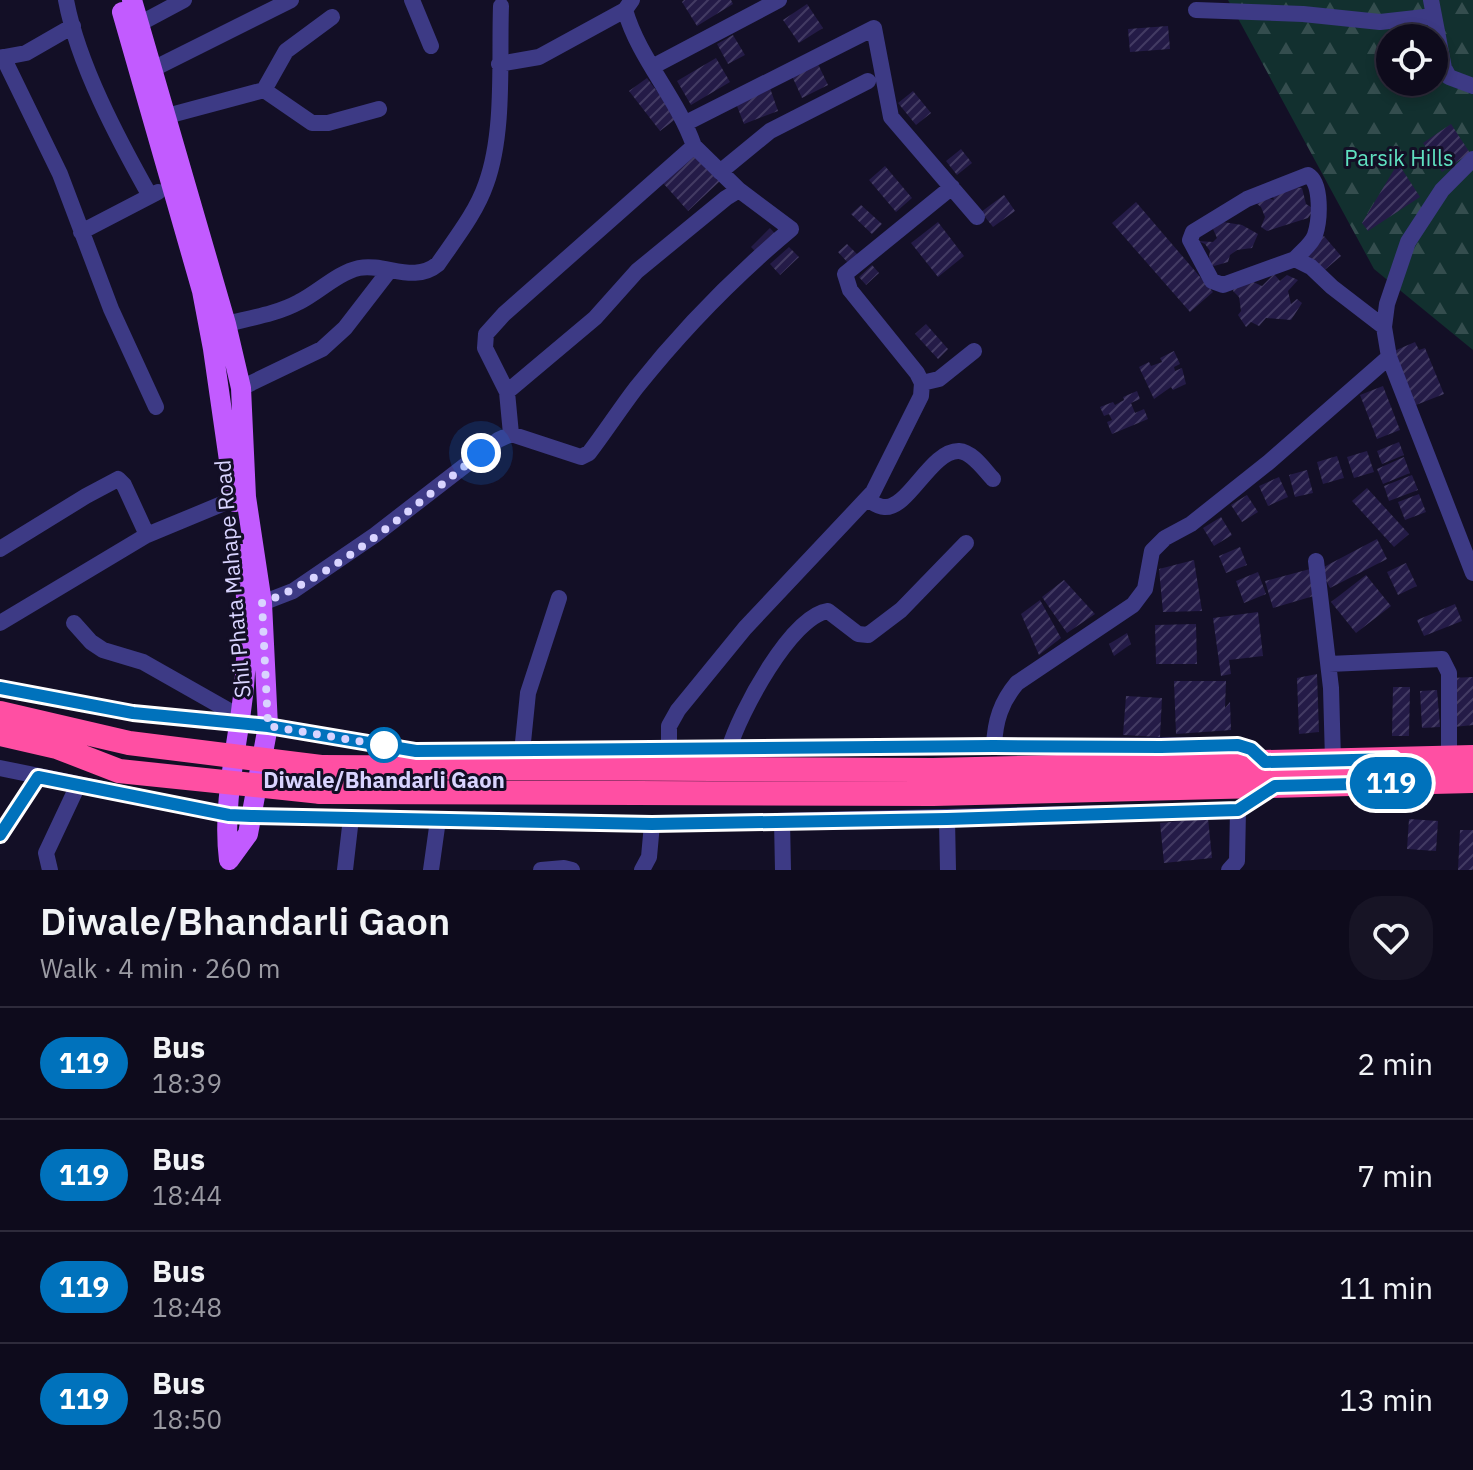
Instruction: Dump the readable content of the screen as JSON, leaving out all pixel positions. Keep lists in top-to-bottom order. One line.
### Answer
{"streets":{"main road":["Shil Phata Mahape Road"]},"parks":["Parsik Hills"],"places":["Diwale/Bhandarli Gaon"],"lines":["bus line 119"],"page":{"on_map":"119","heading":["Diwale/Bhandarli Gaon","Walk · 4 min · 260 m"],"list":[{"mark":"119","name":"Bus","note":"18:39","value":"2 min"},{"mark":"119","name":"Bus","note":"18:44","value":"7 min"},{"mark":"119","name":"Bus","note":"18:48","value":"11 min"},{"mark":"119","name":"Bus","note":"18:50","value":"13 min"}]}}
